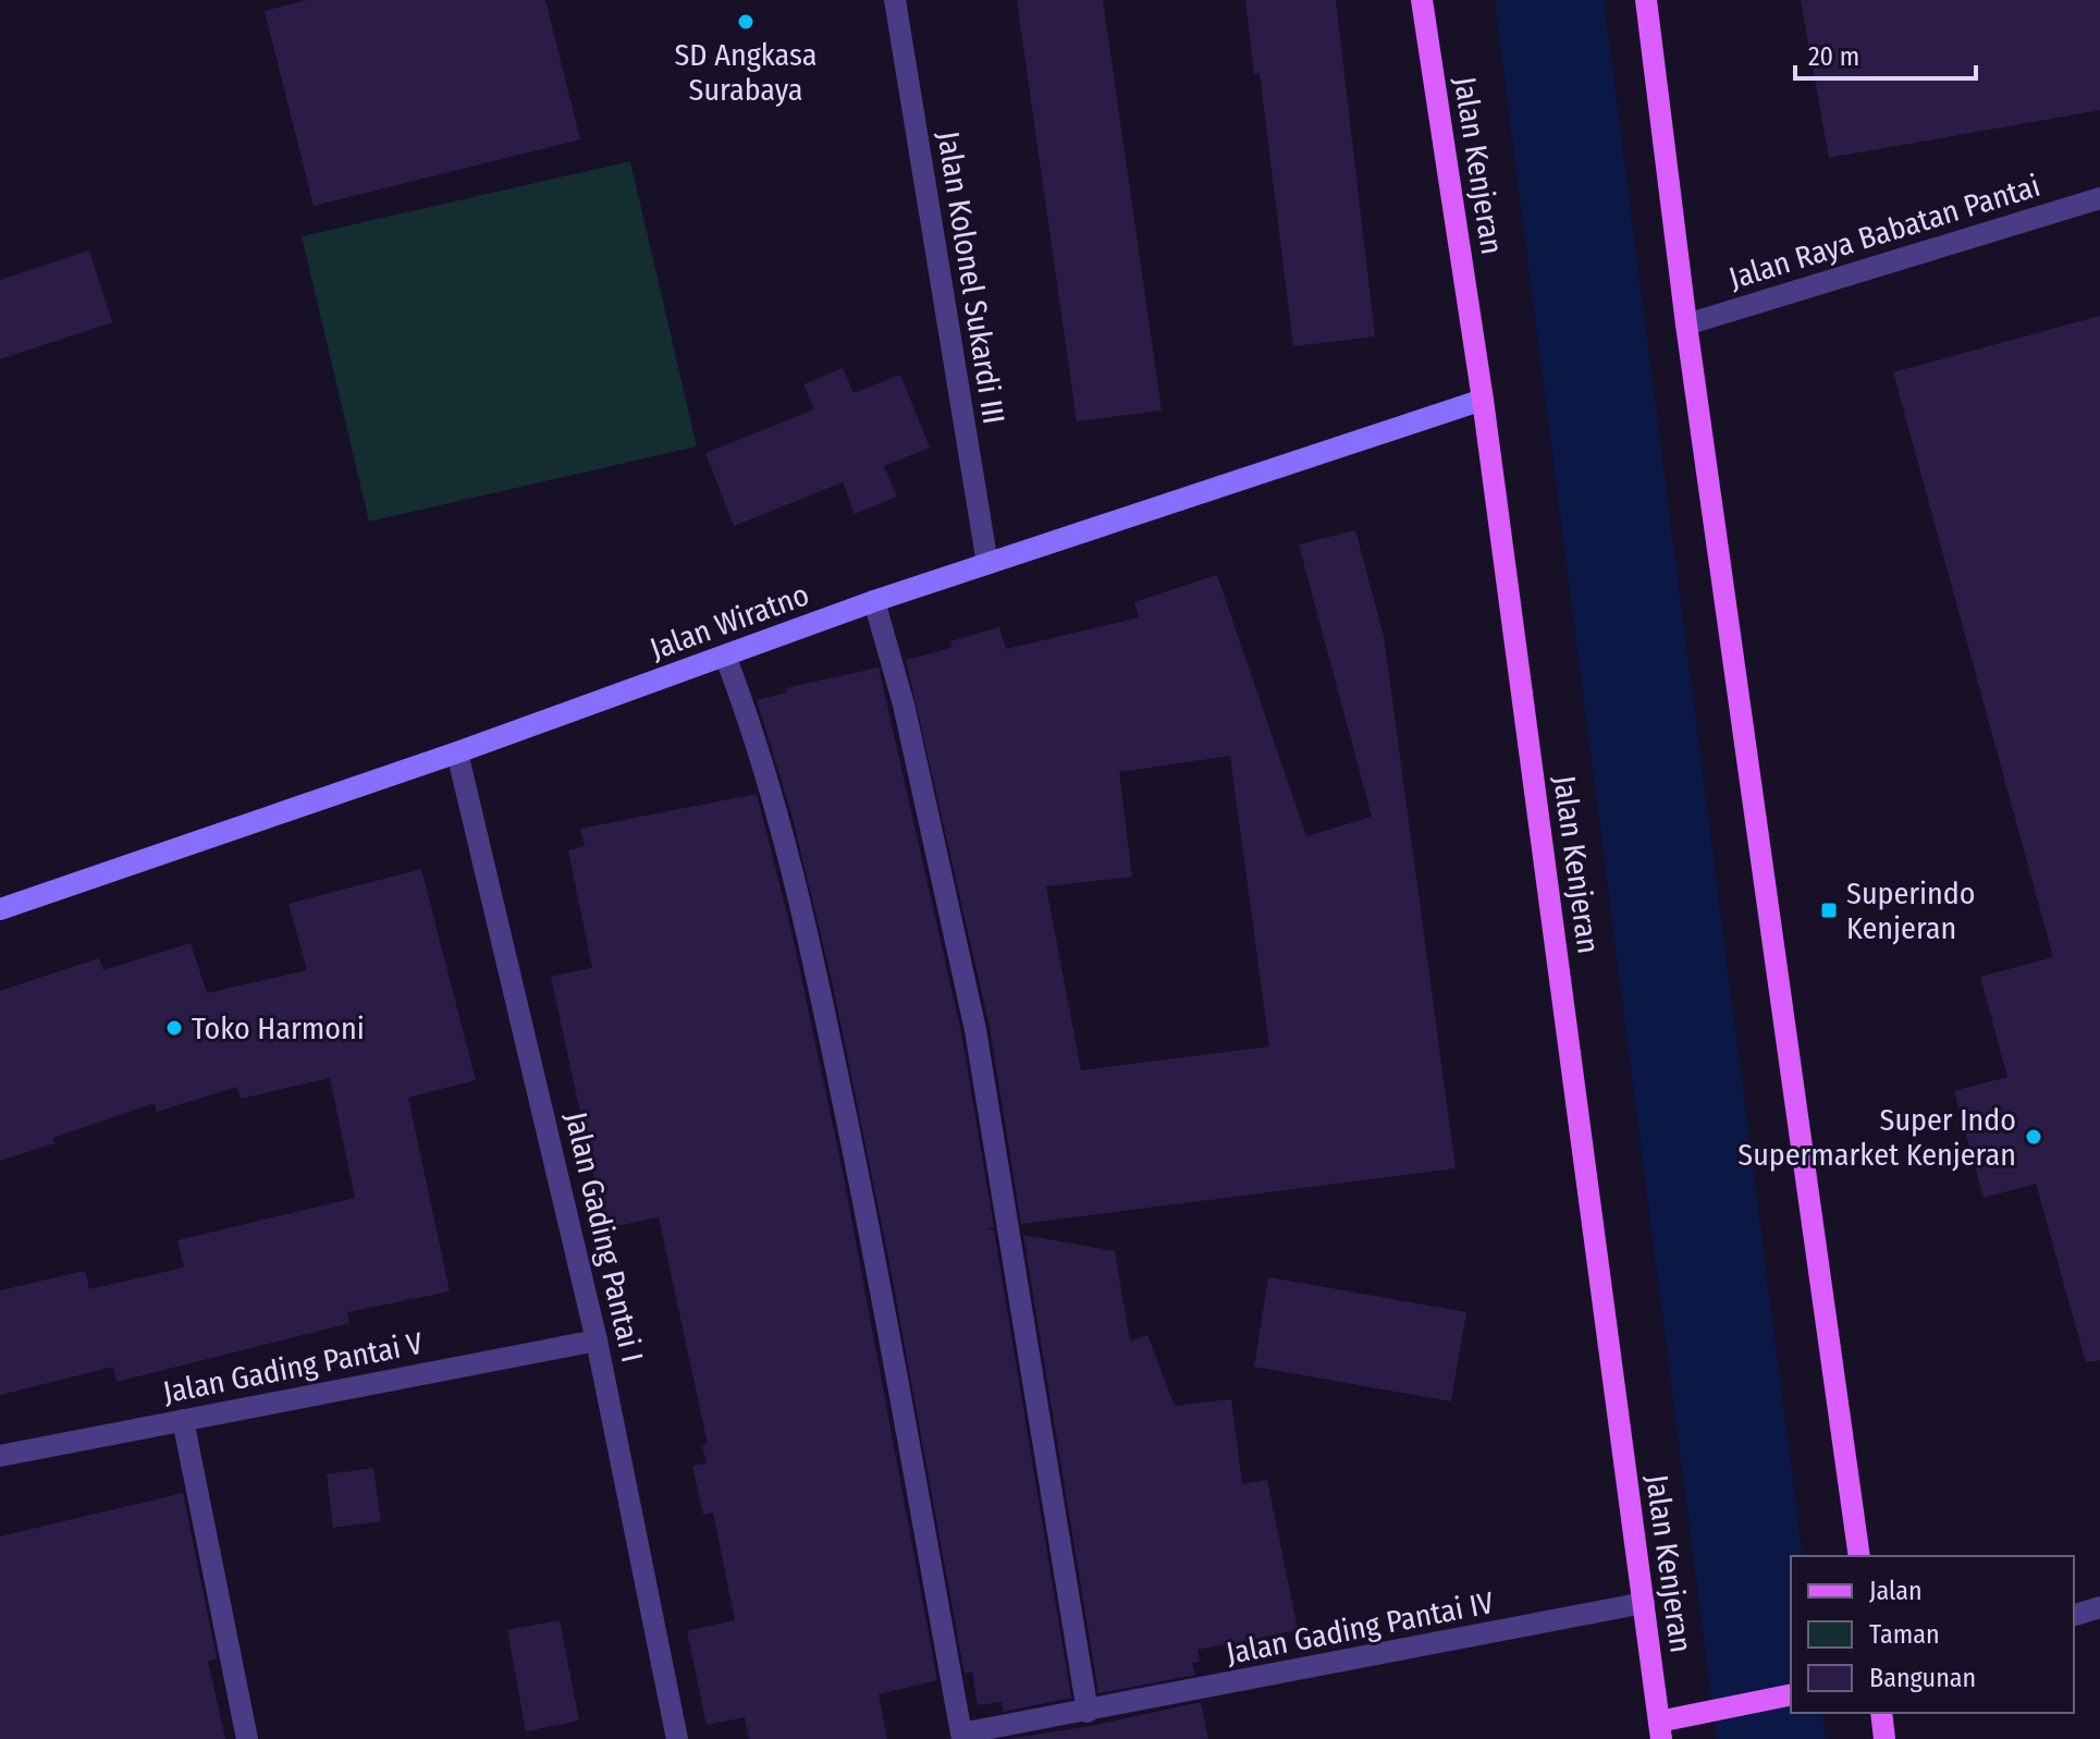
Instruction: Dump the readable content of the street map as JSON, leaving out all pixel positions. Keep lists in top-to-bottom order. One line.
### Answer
{"streets":{"main road":["Jalan Kenjeran","Jalan Wiratno"],"street":["Jalan Raya Babatan Pantai","Jalan Kolonel Sukardi III","Jalan Gading Pantai I","Jalan Gading Pantai V","Jalan Gading Pantai IV"]},"crossings":[["Jalan Kenjeran","Jalan Wiratno"],["Jalan Kenjeran","Jalan Gading Pantai IV"],["Jalan Kolonel Sukardi III","Jalan Wiratno"],["Jalan Wiratno","Jalan Gading Pantai I"],["Jalan Wiratno","Jalan Gading Pantai IV"],["Jalan Gading Pantai I","Jalan Gading Pantai V"]],"places":{"other":["SD Angkasa Surabaya","Toko Harmoni","Super Indo Supermarket Kenjeran"],"transit":["Superindo Kenjeran"]},"legend":["Jalan","Taman","Bangunan"],"scale_bar":"20 m"}
